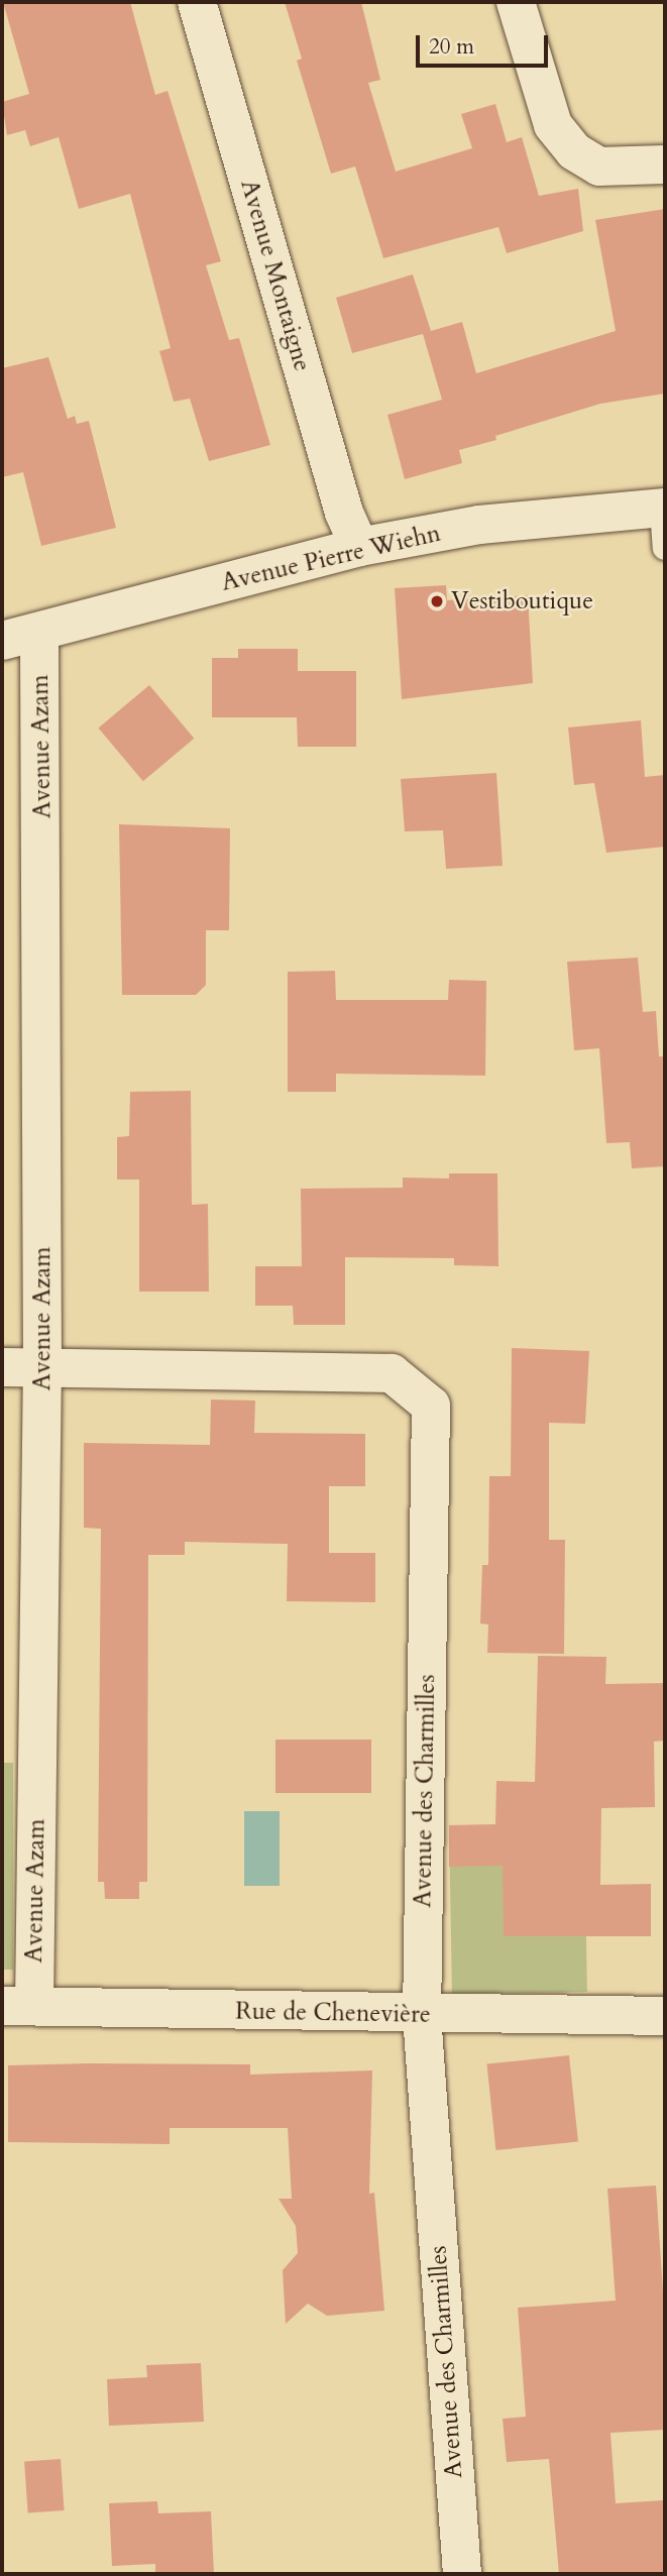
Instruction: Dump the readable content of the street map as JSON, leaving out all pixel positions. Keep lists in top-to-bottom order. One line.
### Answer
{"streets":{"street":["Avenue Montaigne","Avenue Pierre Wiehn","Avenue Azam","Avenue des Charmilles","Rue de Chenevière"]},"crossings":[["Avenue Montaigne","Avenue Pierre Wiehn"],["Avenue Pierre Wiehn","Avenue Azam"],["Avenue Azam","Avenue des Charmilles"],["Avenue Azam","Rue de Chenevière"],["Avenue des Charmilles","Rue de Chenevière"]],"places":["Vestiboutique"],"scale_bar":"20 m"}
